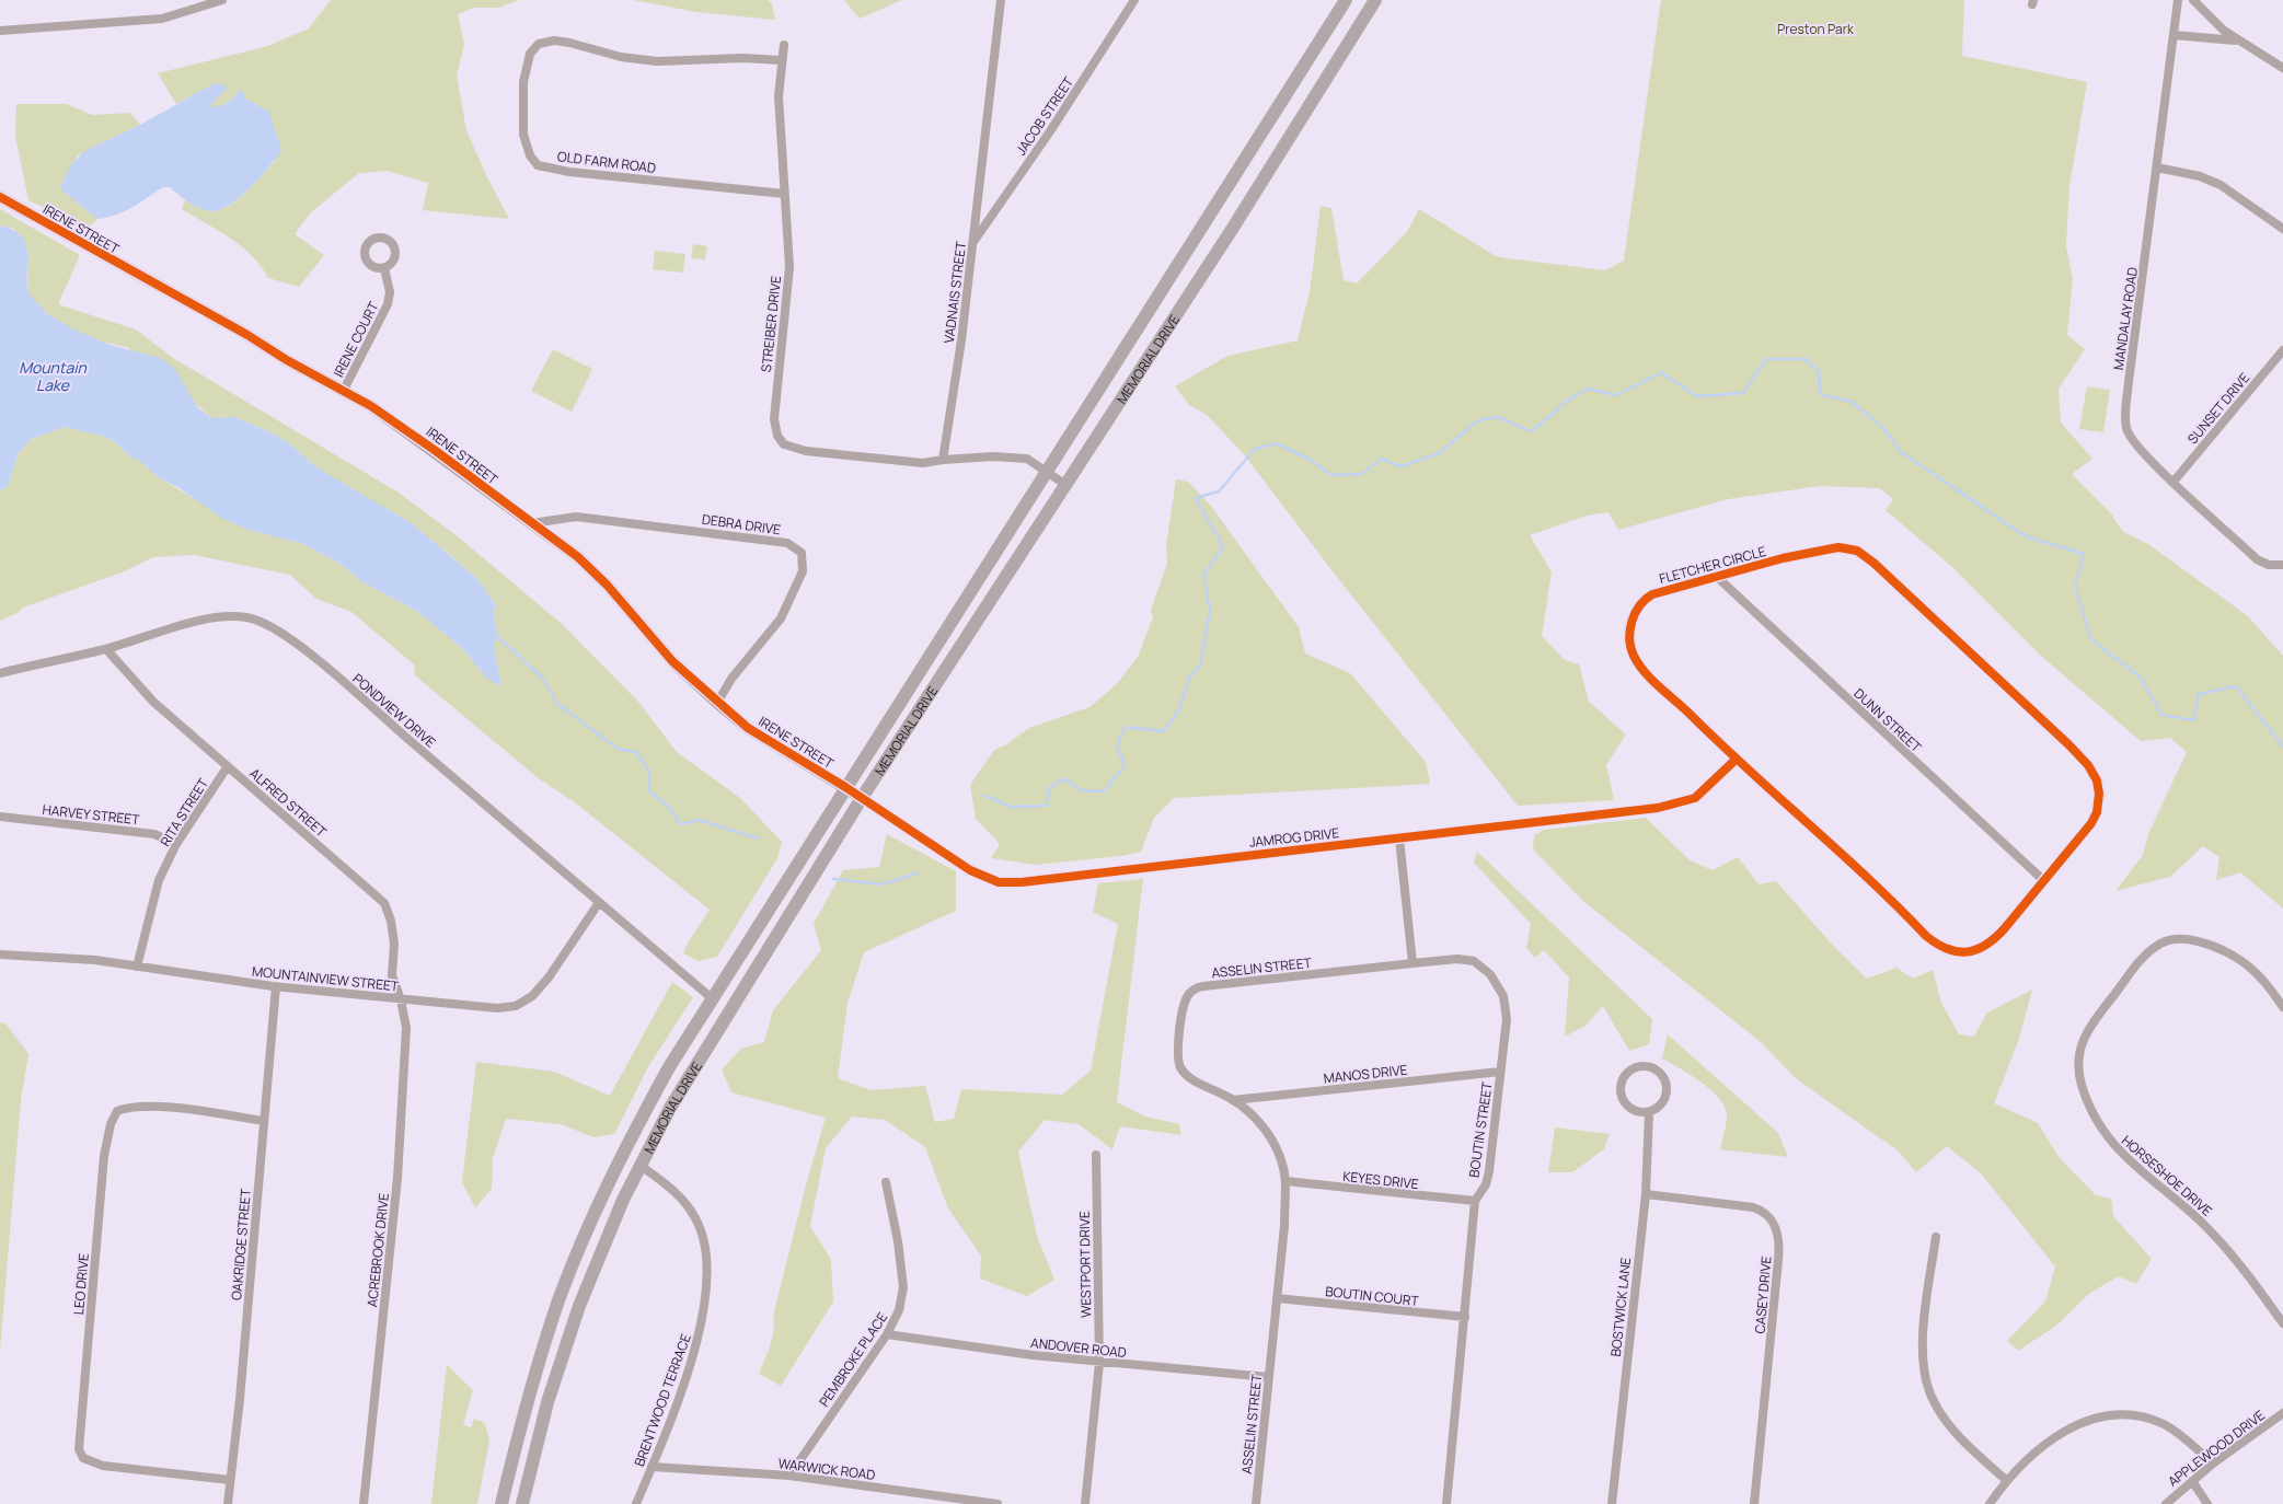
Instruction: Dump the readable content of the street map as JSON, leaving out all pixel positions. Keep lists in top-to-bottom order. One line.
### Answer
{"streets":{"main road":["MEMORIAL DRIVE"],"street":["JACOB STREET","OLD FARM ROAD","IRENE STREET","VADNAIS STREET","MANDALAY ROAD","STREIBER DRIVE","IRENE COURT","SUNSET DRIVE","DEBRA DRIVE","FLETCHER CIRCLE","PONDVIEW DRIVE","DUNN STREET","ALFRED STREET","RITA STREET","HARVEY STREET","JAMROG DRIVE","ASSELIN STREET","MOUNTAINVIEW STREET","MANOS DRIVE","BOUTIN STREET","HORSESHOE DRIVE","KEYES DRIVE","OAKRIDGE STREET","ACREBROOK DRIVE","WESTPORT DRIVE","LEO DRIVE","CASEY DRIVE","BOUTIN COURT","BOSTWICK LANE","ANDOVER ROAD","PEMBROKE PLACE","BRENTWOOD TERRACE","APPLEWOOD DRIVE","WARWICK ROAD"]},"crossings":[["JACOB STREET","VADNAIS STREET"],["OLD FARM ROAD","STREIBER DRIVE"],["IRENE STREET","IRENE COURT"],["IRENE STREET","MEMORIAL DRIVE"],["IRENE STREET","DEBRA DRIVE"],["IRENE STREET","JAMROG DRIVE"],["VADNAIS STREET","STREIBER DRIVE"],["MANDALAY ROAD","SUNSET DRIVE"],["MEMORIAL DRIVE","PONDVIEW DRIVE"],["MEMORIAL DRIVE","JAMROG DRIVE"],["MEMORIAL DRIVE","BRENTWOOD TERRACE"],["FLETCHER CIRCLE","DUNN STREET"],["FLETCHER CIRCLE","JAMROG DRIVE"],["PONDVIEW DRIVE","ALFRED STREET"],["PONDVIEW DRIVE","MOUNTAINVIEW STREET"],["ALFRED STREET","RITA STREET"],["ALFRED STREET","MOUNTAINVIEW STREET"],["ALFRED STREET","ACREBROOK DRIVE"],["RITA STREET","HARVEY STREET"],["RITA STREET","MOUNTAINVIEW STREET"],["ASSELIN STREET","MANOS DRIVE"],["ASSELIN STREET","BOUTIN STREET"],["ASSELIN STREET","KEYES DRIVE"],["ASSELIN STREET","BOUTIN COURT"],["ASSELIN STREET","ANDOVER ROAD"],["MOUNTAINVIEW STREET","OAKRIDGE STREET"],["MOUNTAINVIEW STREET","ACREBROOK DRIVE"],["MANOS DRIVE","BOUTIN STREET"],["BOUTIN STREET","KEYES DRIVE"],["BOUTIN STREET","BOUTIN COURT"],["OAKRIDGE STREET","LEO DRIVE"],["WESTPORT DRIVE","ANDOVER ROAD"],["CASEY DRIVE","BOSTWICK LANE"],["ANDOVER ROAD","PEMBROKE PLACE"],["PEMBROKE PLACE","WARWICK ROAD"],["BRENTWOOD TERRACE","WARWICK ROAD"]],"water":["Mountain Lake"],"parks":["Preston Park"]}
